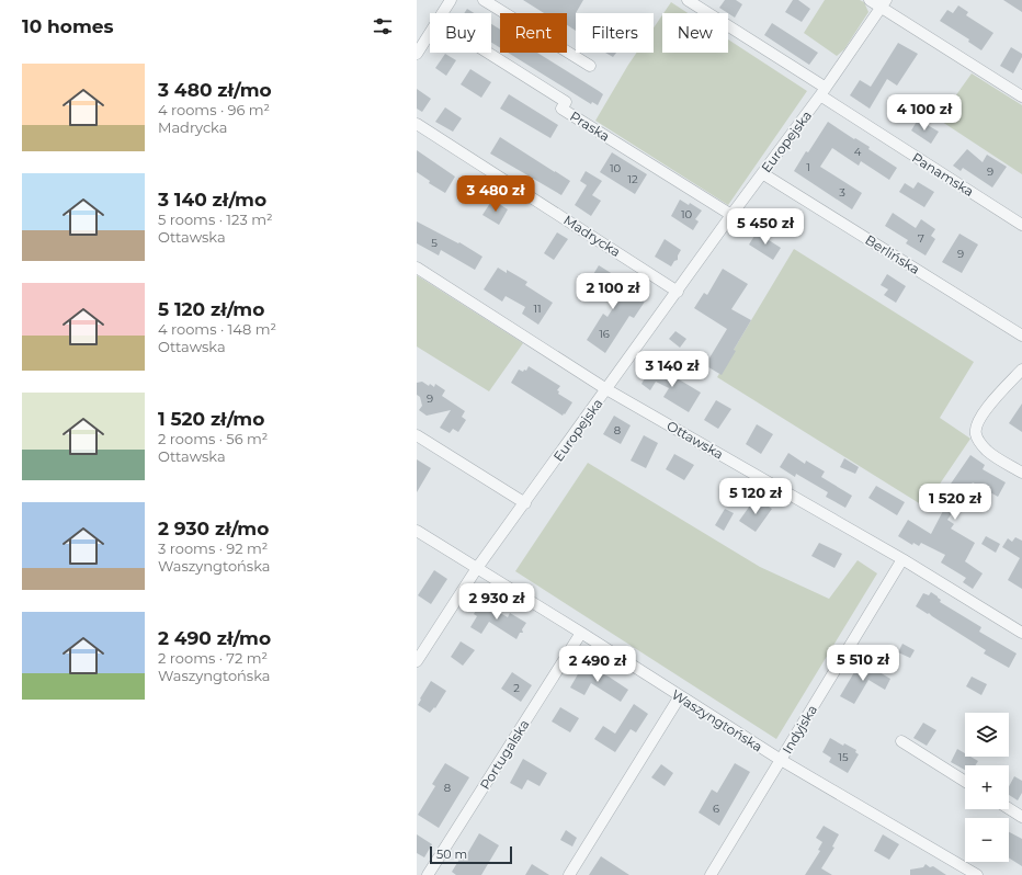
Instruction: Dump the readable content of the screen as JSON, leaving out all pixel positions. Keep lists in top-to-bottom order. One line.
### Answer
{"streets":{"street":["Praska","Europejska","Panamska","Madrycka","Berlińska","Ottawska","Waszyngtońska","Indyjska","Portugalska"]},"crossings":[["Praska","Europejska"],["Europejska","Panamska"],["Europejska","Madrycka"],["Europejska","Berlińska"],["Europejska","Ottawska"],["Europejska","Waszyngtońska"],["Ottawska","Indyjska"],["Waszyngtońska","Indyjska"],["Waszyngtońska","Portugalska"]],"house_numbers":["4","1","10","9","12","3","10","7","5","9","11","16","9","8","2","15","8","6"],"scale_bar":"50 m","page":{"heading":"10 homes","chip":["Buy","Rent","Filters","New"],"list":[{"name":"3 480 zł/mo","note":"4 rooms · 96 m² · Madrycka"},{"name":"3 140 zł/mo","note":"5 rooms · 123 m² · Ottawska"},{"name":"5 120 zł/mo","note":"4 rooms · 148 m² · Ottawska"},{"name":"1 520 zł/mo","note":"2 rooms · 56 m² · Ottawska"},{"name":"2 930 zł/mo","note":"3 rooms · 92 m² · Waszyngtońska"},{"name":"2 490 zł/mo","note":"2 rooms · 72 m² · Waszyngtońska"}],"price":["4 100 zł","3 480 zł","5 450 zł","2 100 zł","3 140 zł","5 120 zł","1 520 zł","2 930 zł","5 510 zł","2 490 zł"],"map_buttons":["+","−"],"scale":"50 m"}}
